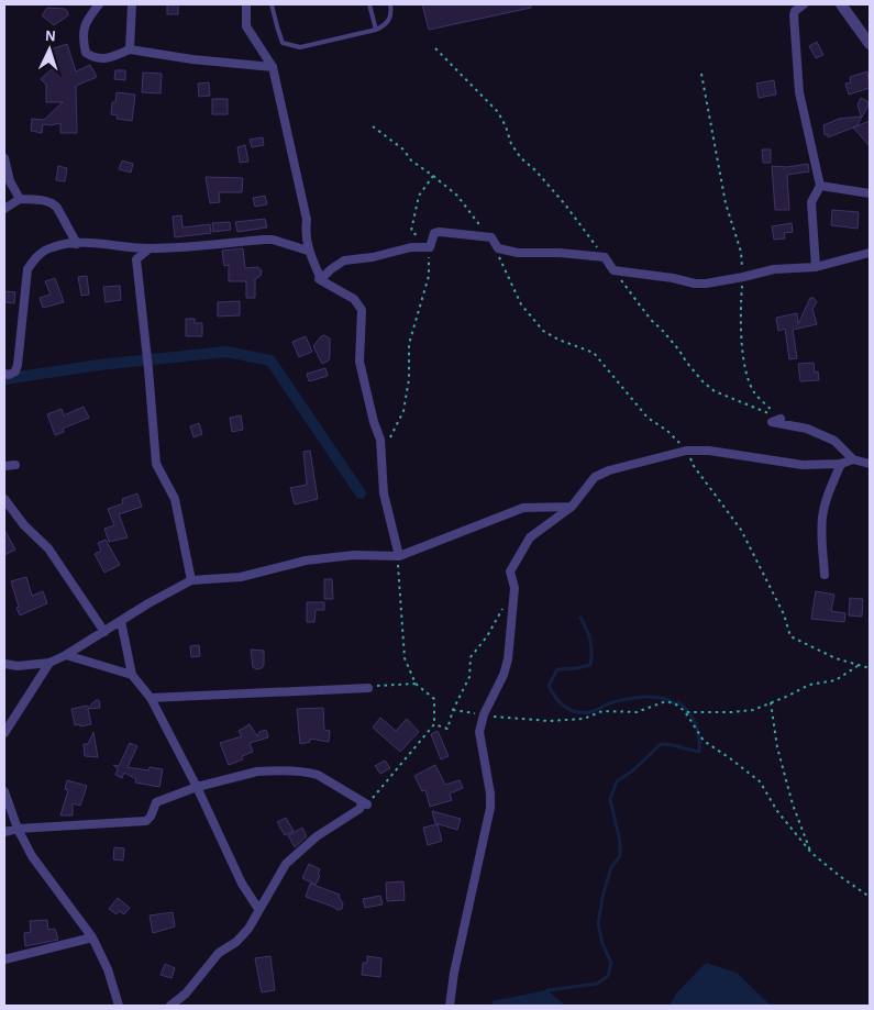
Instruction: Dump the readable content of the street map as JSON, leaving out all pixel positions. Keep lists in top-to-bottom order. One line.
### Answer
{"north":"top"}
